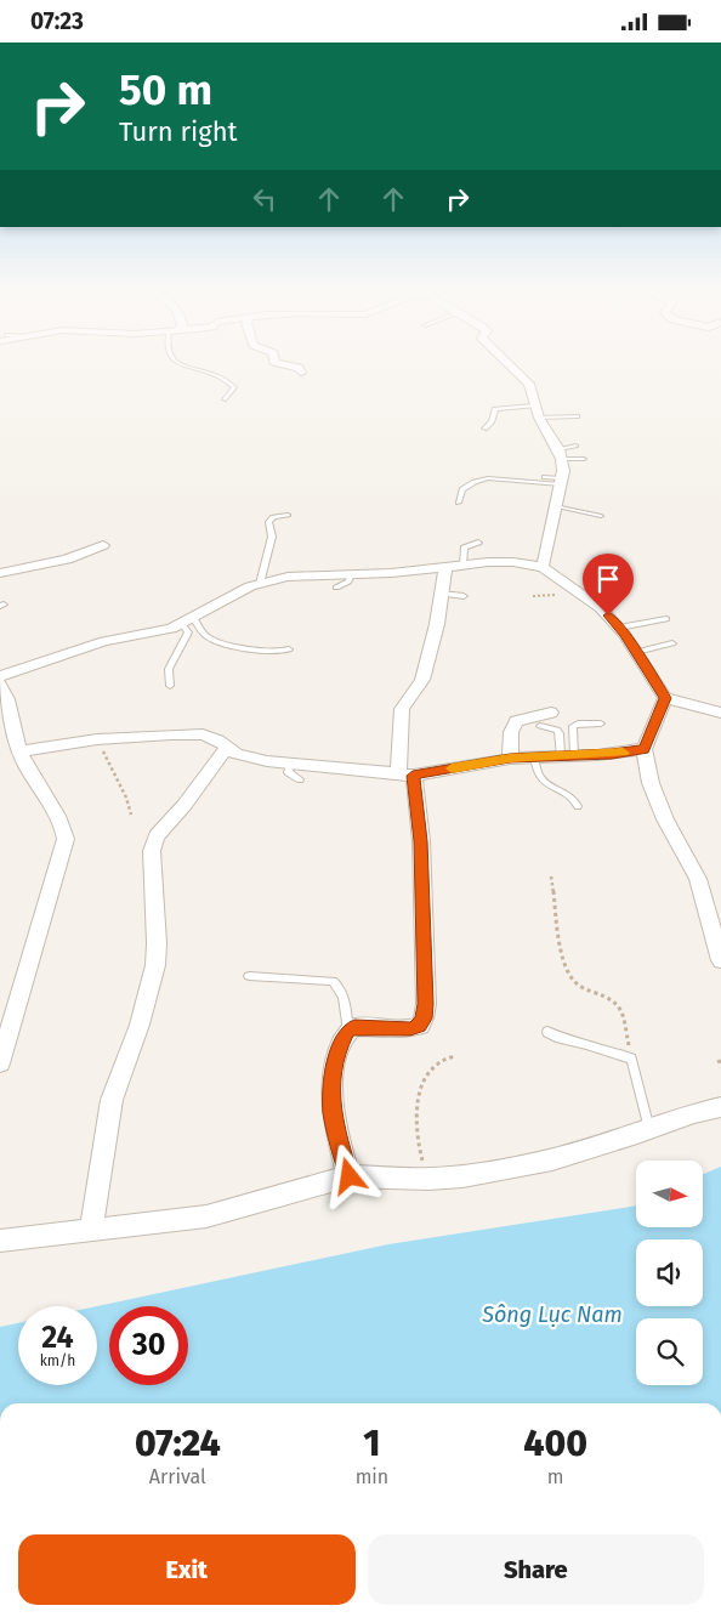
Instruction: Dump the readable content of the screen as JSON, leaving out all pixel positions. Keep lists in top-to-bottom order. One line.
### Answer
{"water":["Sông Lục Nam"],"north":"right","page":{"status":"07:23","turn":["50 m","Turn right"],"speed":"24 km/h","limit":"30","eta":["07:24","Arrival","1","min","400","m"],"buttons":["Exit","Share"]}}
